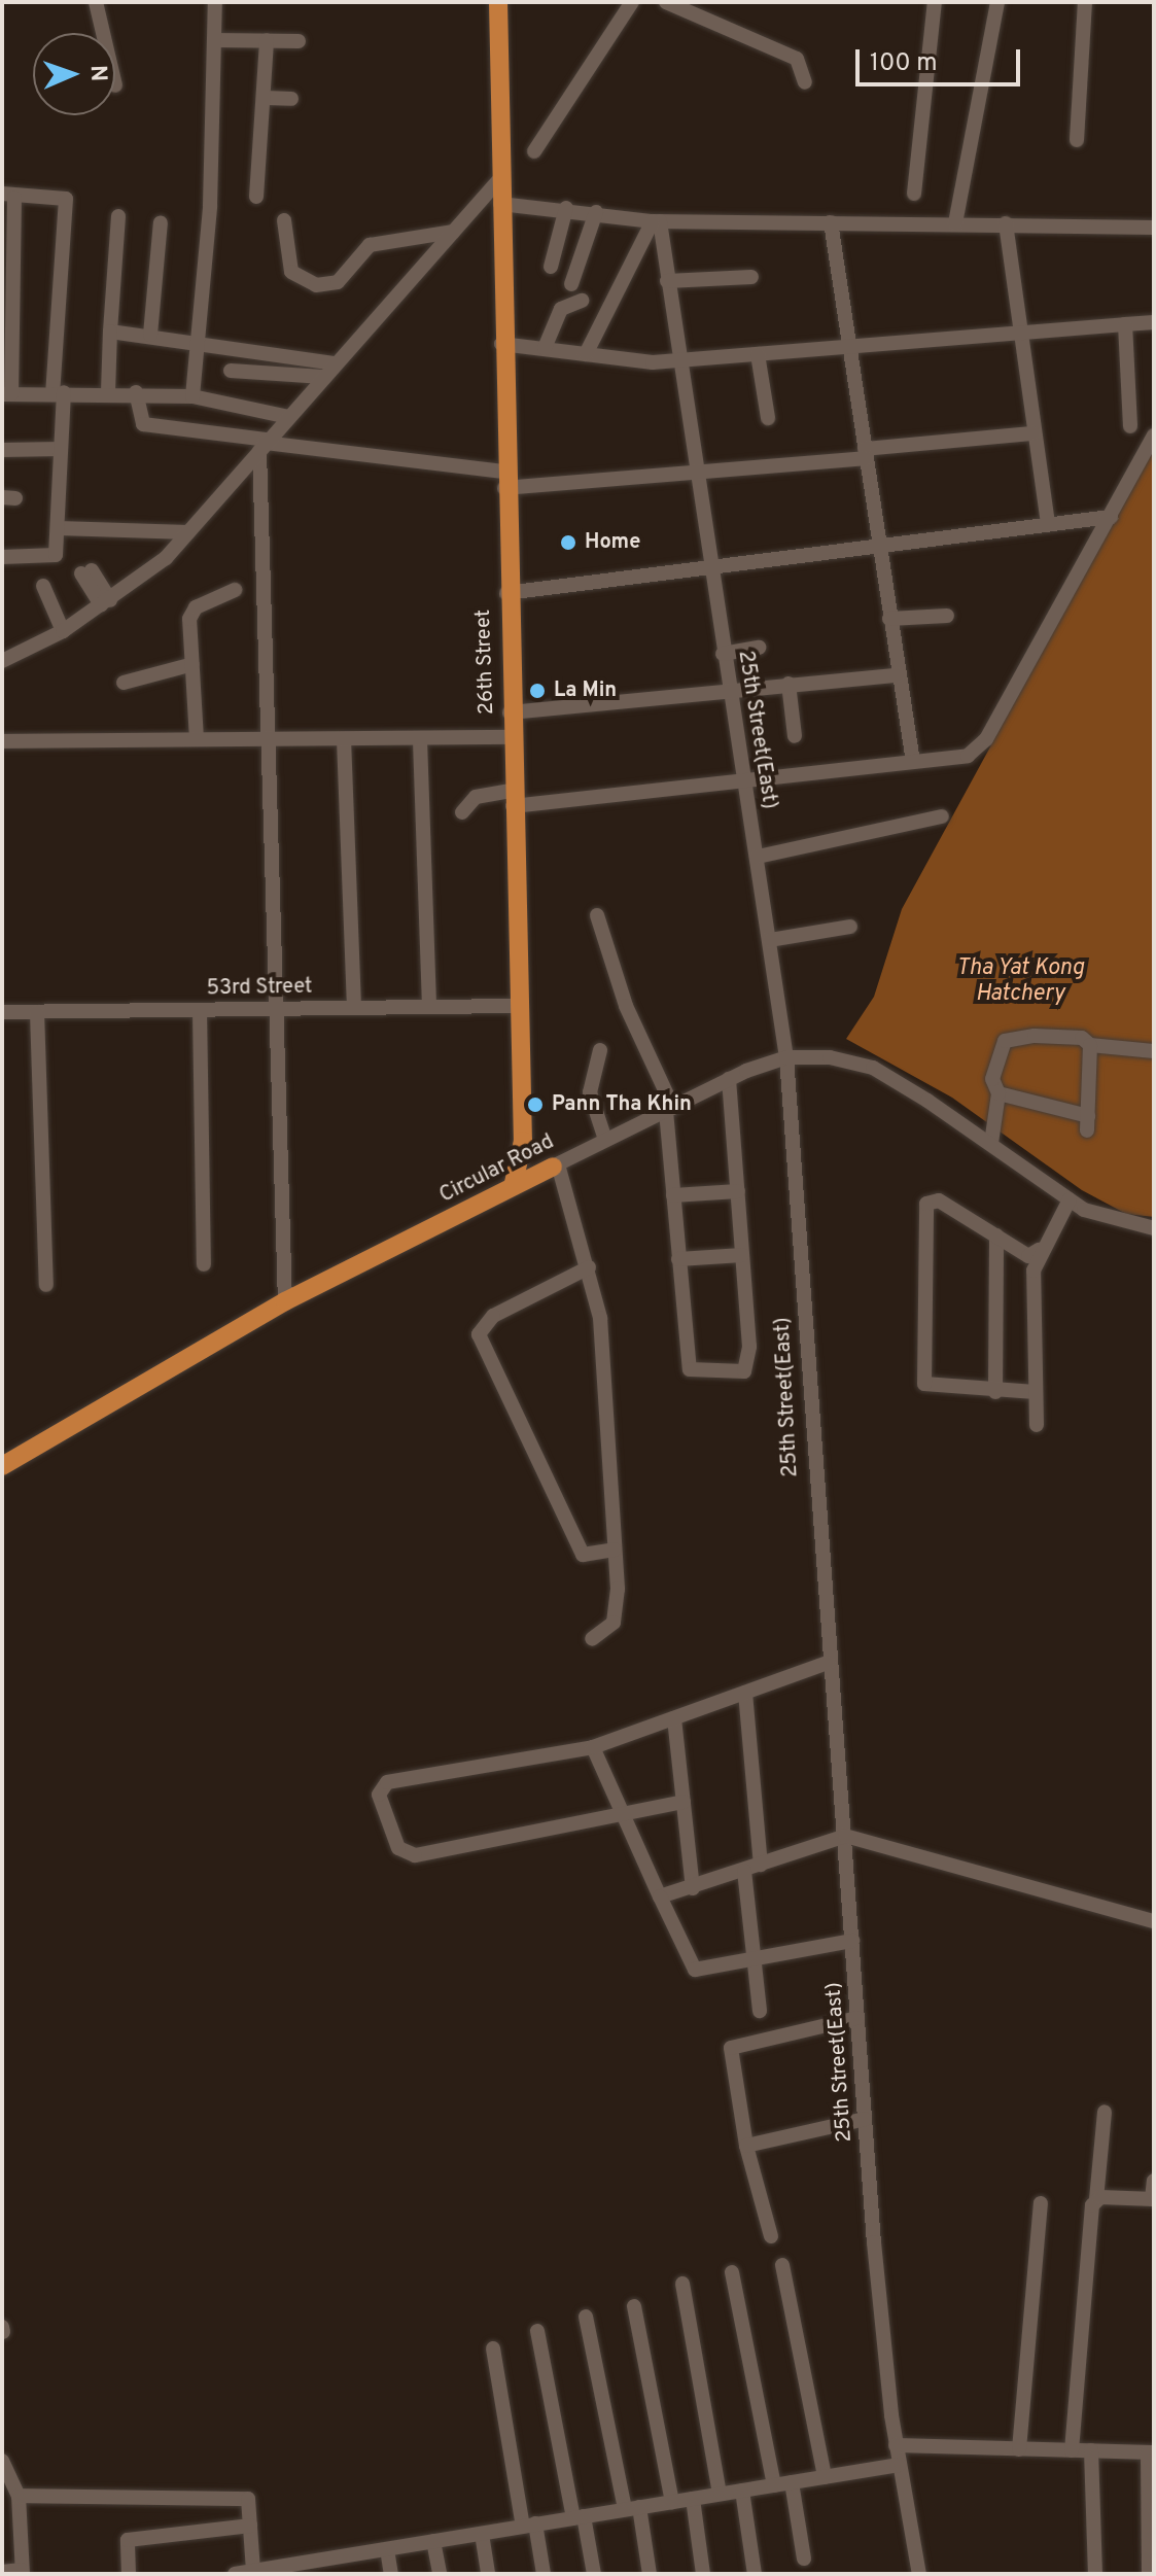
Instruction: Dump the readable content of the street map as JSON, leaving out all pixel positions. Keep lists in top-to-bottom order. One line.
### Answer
{"streets":{"main road":["26th Street","Circular Road"],"street":["25th Street(East)","53rd Street"]},"crossings":[["26th Street","53rd Street"],["26th Street","Circular Road"],["25th Street(East)","Circular Road"]],"water":["Tha Yat Kong Hatchery"],"places":["Home","La Min","Pann Tha Khin"],"scale_bar":"100 m","north":"right"}
